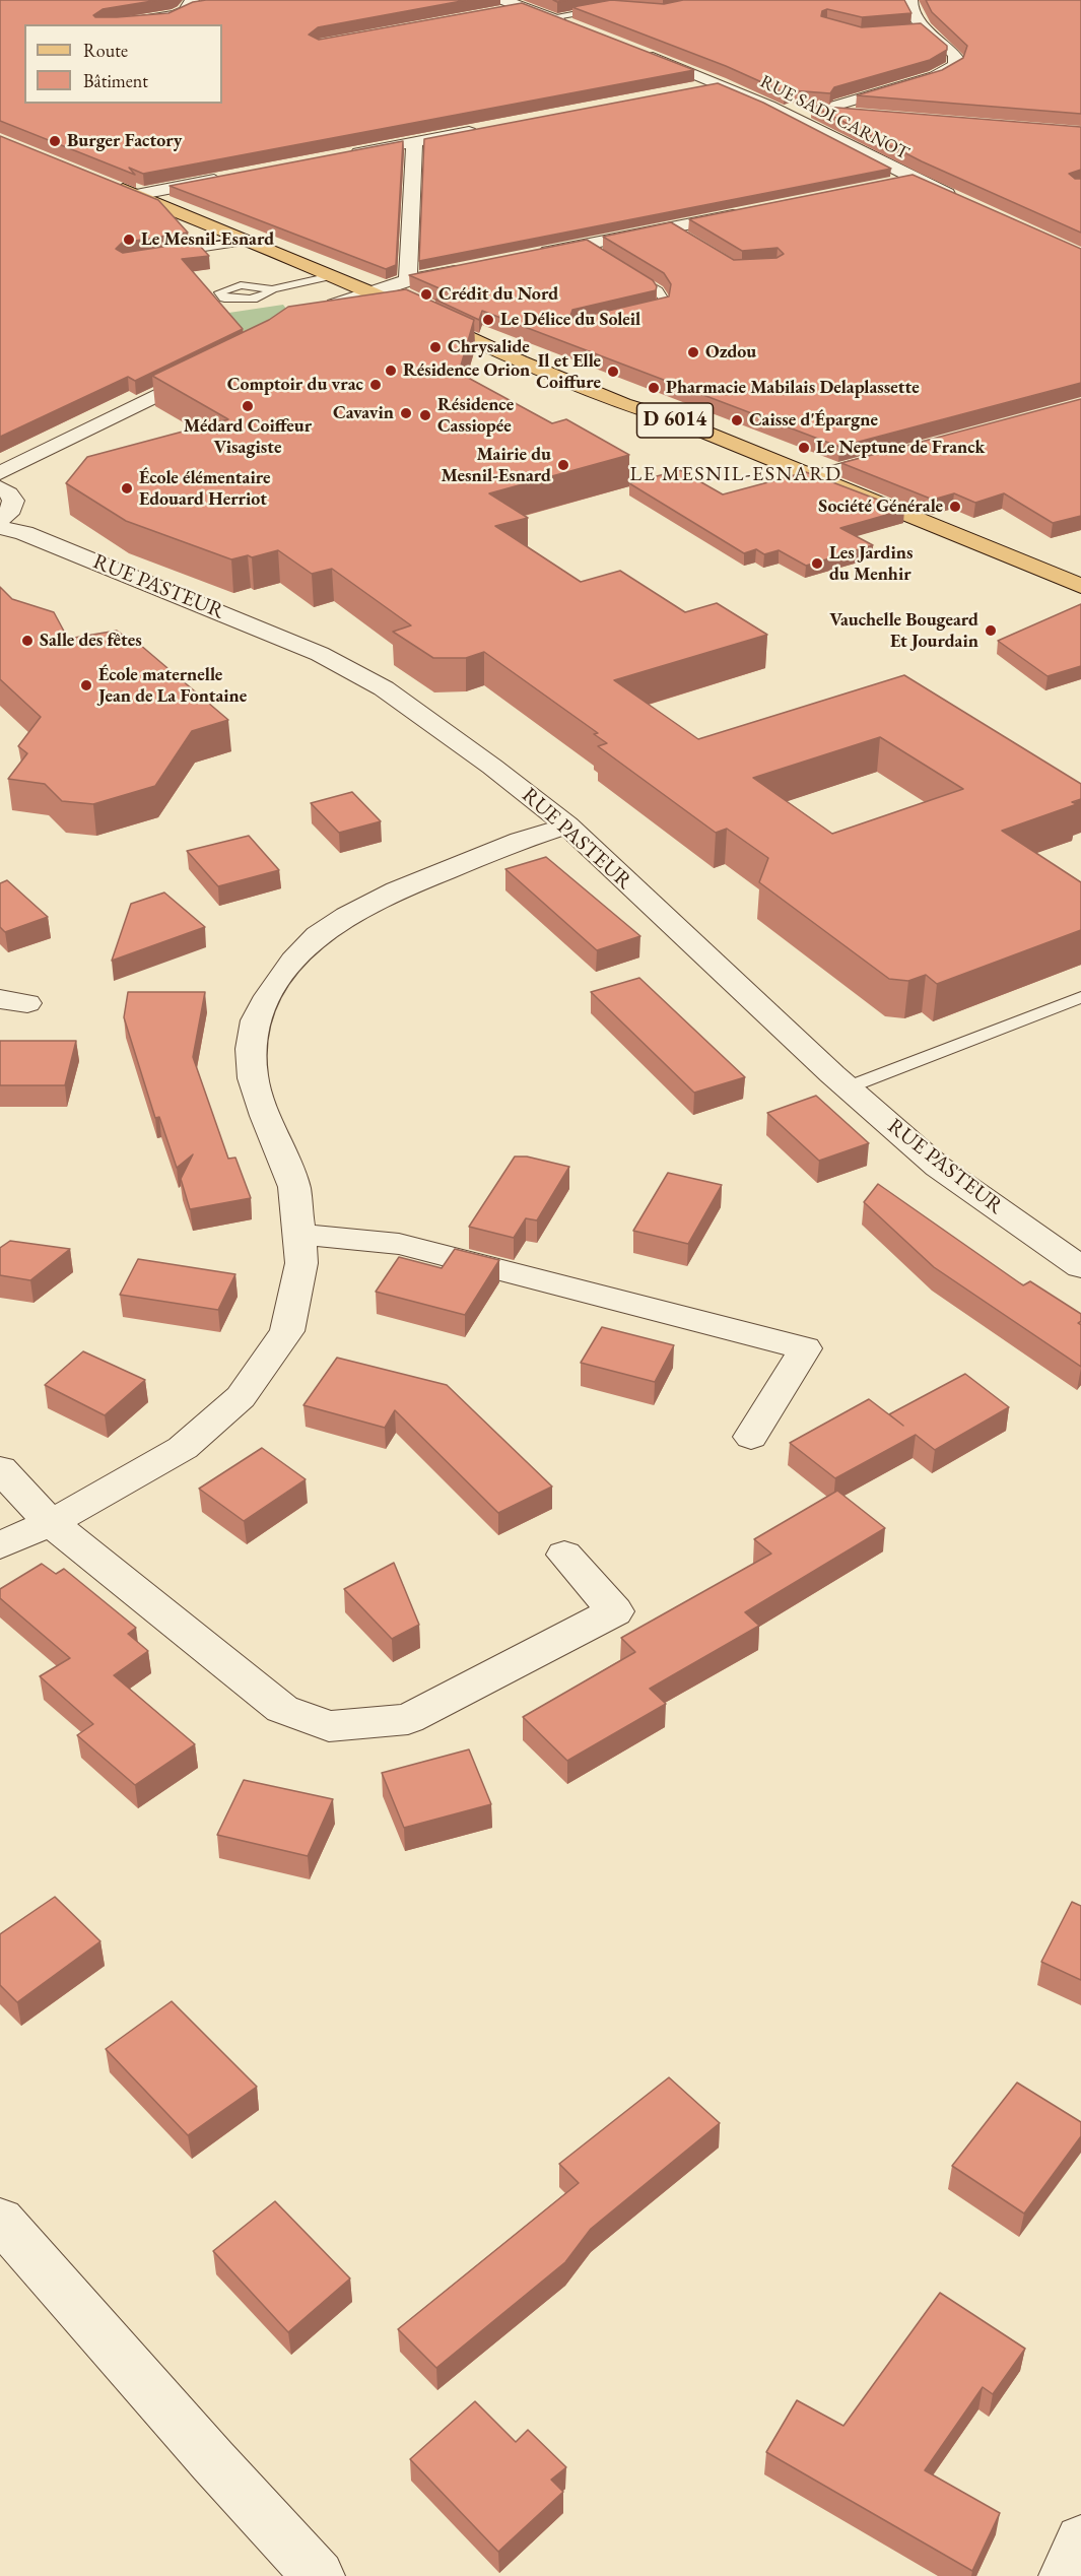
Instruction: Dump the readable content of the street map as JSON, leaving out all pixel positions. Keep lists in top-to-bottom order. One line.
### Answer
{"streets":{"main road":["D 6014"],"street":["RUE SADI CARNOT","RUE PASTEUR"]},"districts":["LE MESNIL-ESNARD"],"places":["Burger Factory","Le Mesnil-Esnard","Crédit du Nord","Le Délice du Soleil","Chrysalide","Ozdou","Résidence Orion","Il et Elle Coiffure","Comptoir du vrac","Pharmacie Mabilais Delaplassette","Médard Coiffeur Visagiste","Cavavin","Résidence Cassiopée","Caisse d'Épargne","Le Neptune de Franck","Mairie du Mesnil-Esnard","École élémentaire Edouard Herriot","Société Générale","Les Jardins du Menhir","Vauchelle Bougeard Et Jourdain","Salle des fêtes","École maternelle Jean de La Fontaine"],"legend":["Route","Bâtiment"]}
